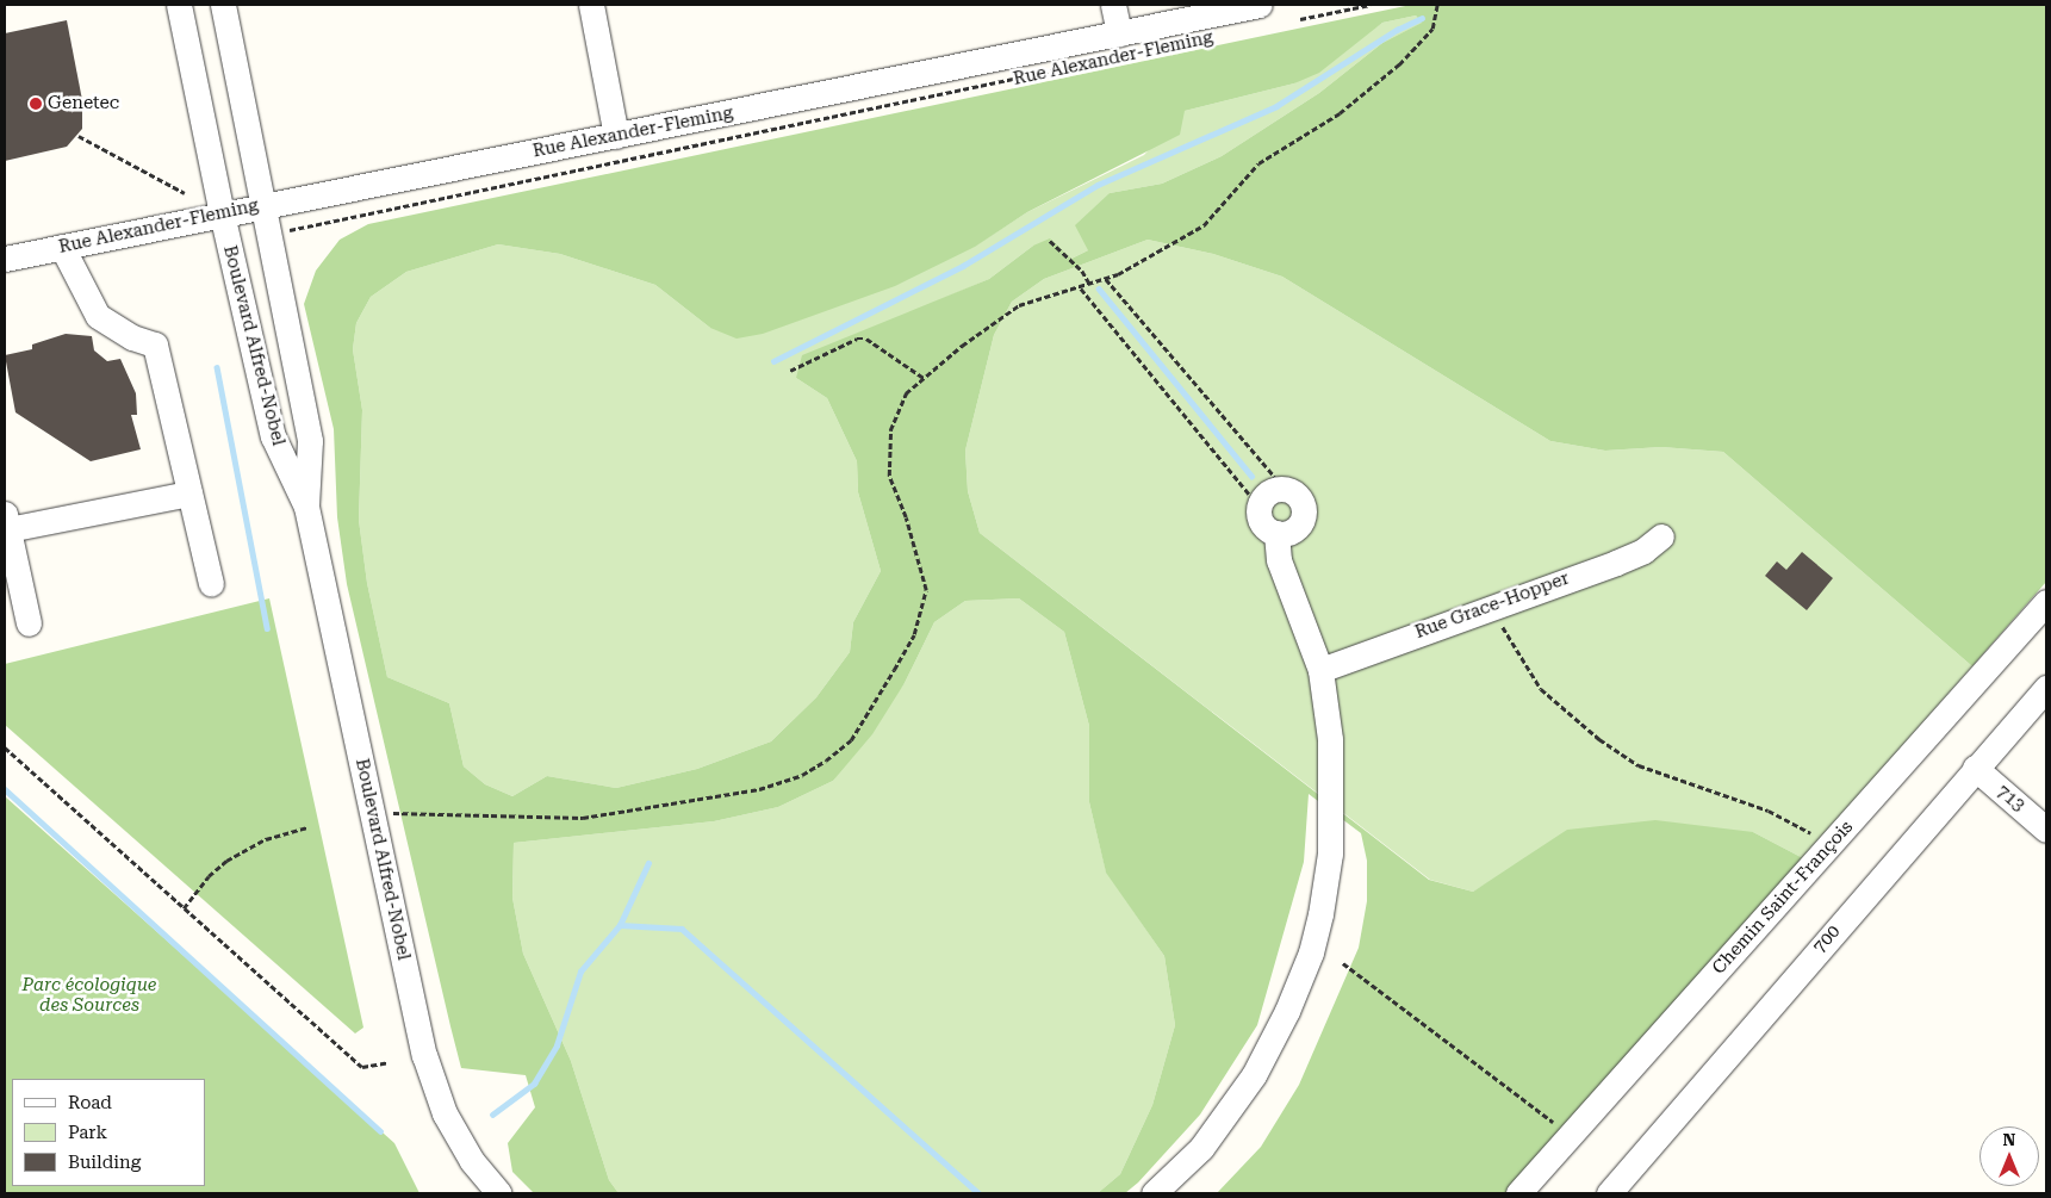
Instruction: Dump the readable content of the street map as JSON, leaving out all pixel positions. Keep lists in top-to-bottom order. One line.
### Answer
{"streets":{"street":["Rue Alexander-Fleming","Boulevard Alfred-Nobel","Rue Grace-Hopper","713","Chemin Saint-François","700"]},"crossings":[["Rue Alexander-Fleming","Boulevard Alfred-Nobel"],["713","700"]],"parks":["Parc écologique des Sources"],"places":["Genetec"],"legend":["Road","Park","Building"],"north":"top"}
